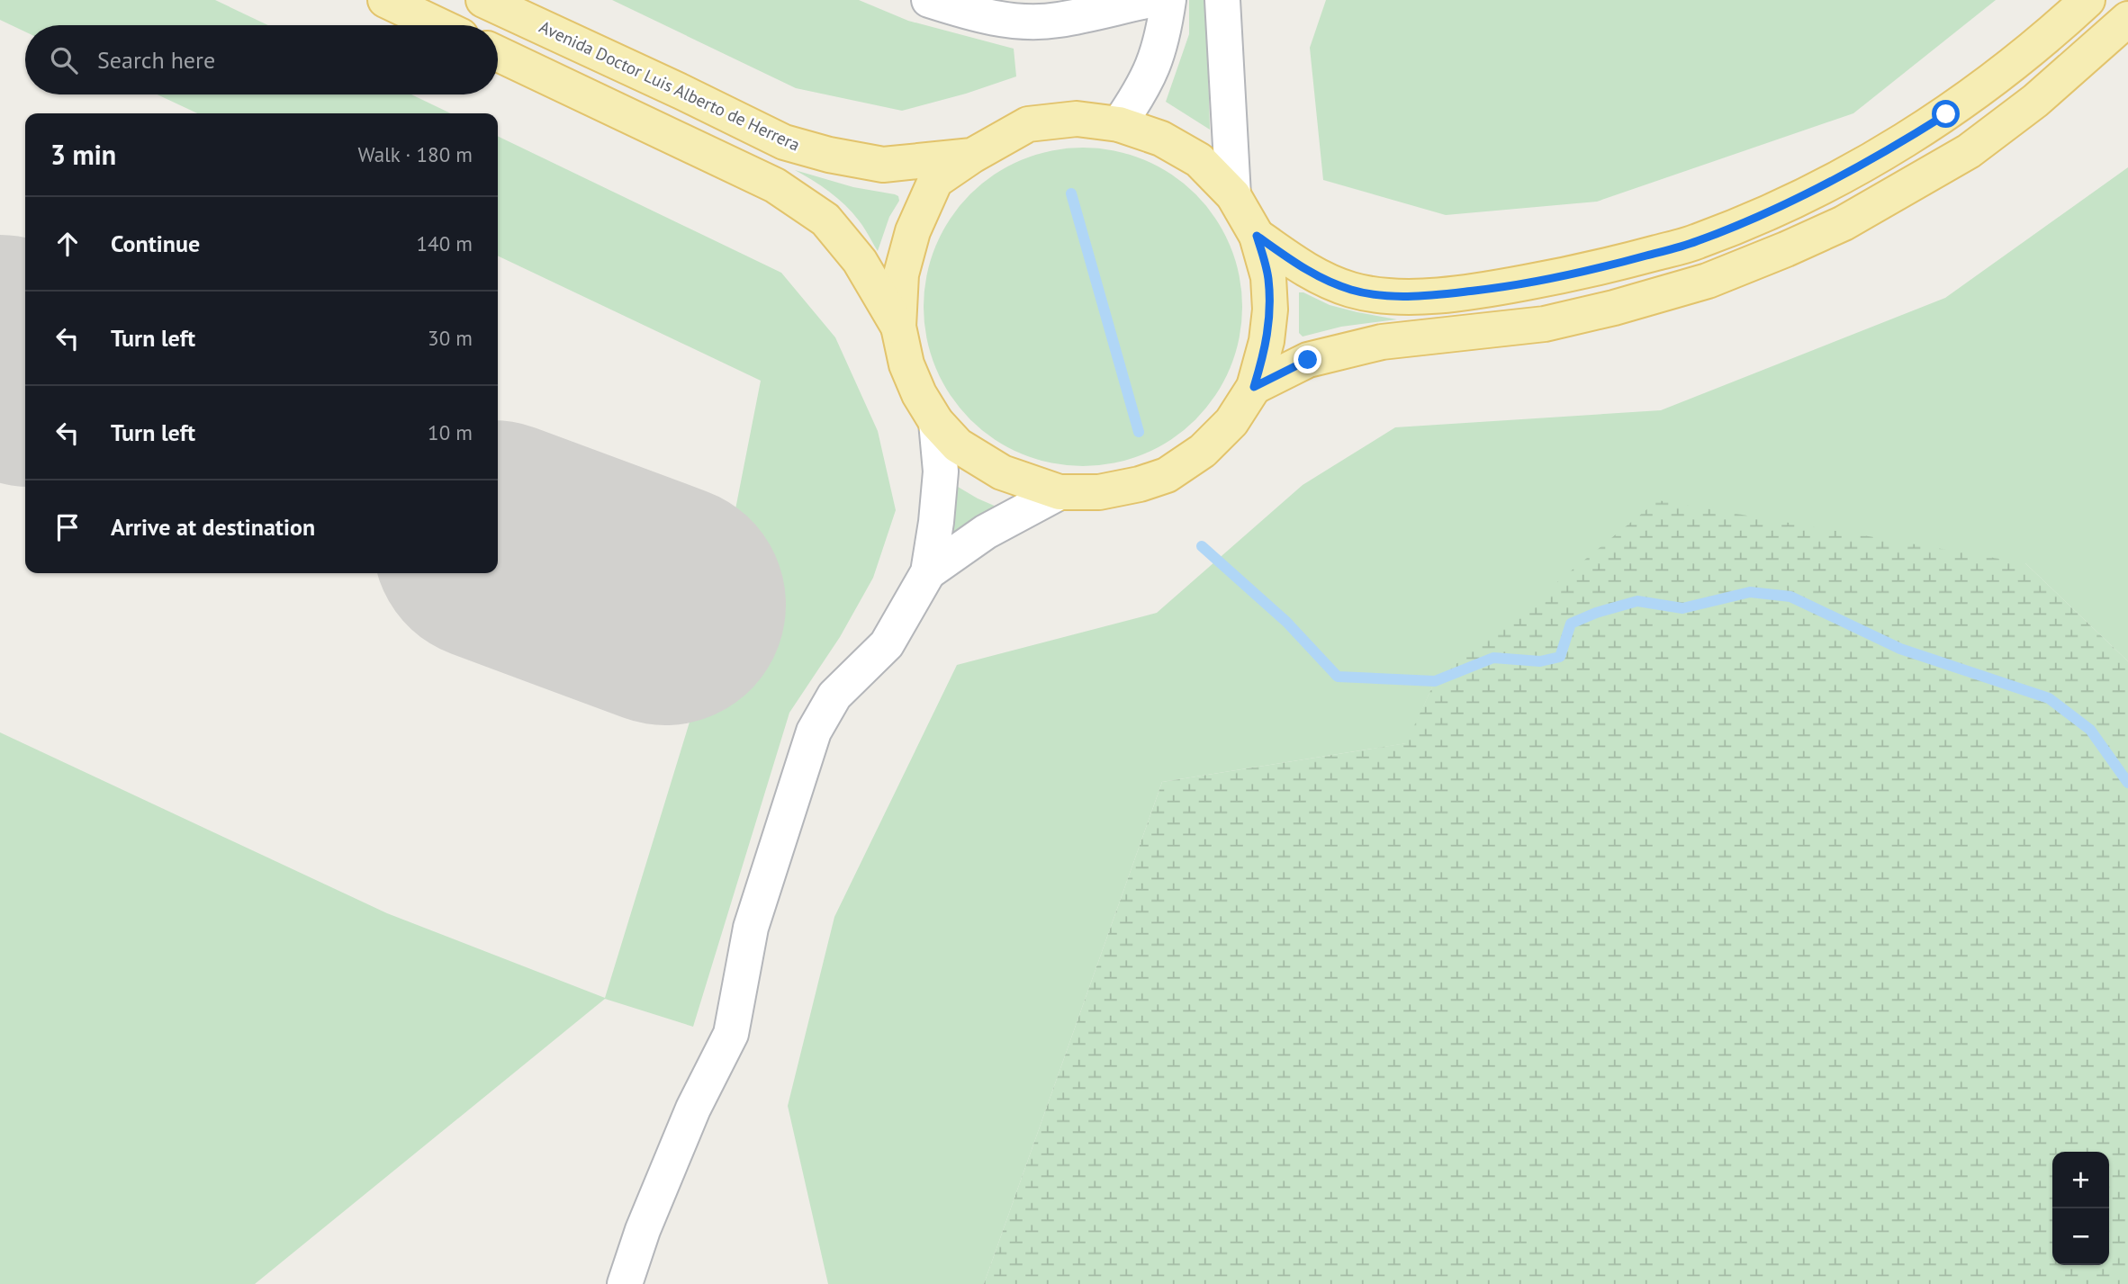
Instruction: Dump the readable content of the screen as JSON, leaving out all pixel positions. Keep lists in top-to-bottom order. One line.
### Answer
{"streets":{"main road":["Avenida Doctor Luis Alberto de Herrera"]},"page":{"search":"Search here","heading":["3 min","Walk · 180 m"],"list":[["Continue","140 m"],["Turn left","30 m"],["Turn left","10 m"],"Arrive at destination"],"map_buttons":["+","−"]}}
